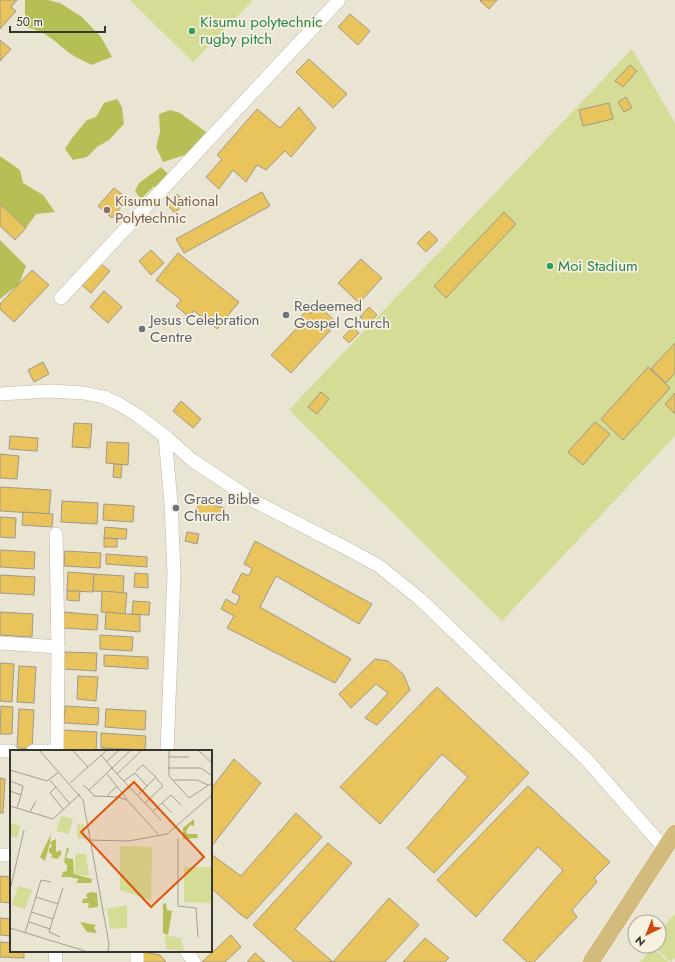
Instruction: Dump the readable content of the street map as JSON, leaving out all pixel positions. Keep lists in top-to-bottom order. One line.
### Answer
{"places":["Kisumu polytechnic rugby pitch","Kisumu National Polytechnic","Moi Stadium","Redeemed Gospel Church","Jesus Celebration Centre","Grace Bible Church"],"scale_bar":"50 m","north":"bottom left"}
